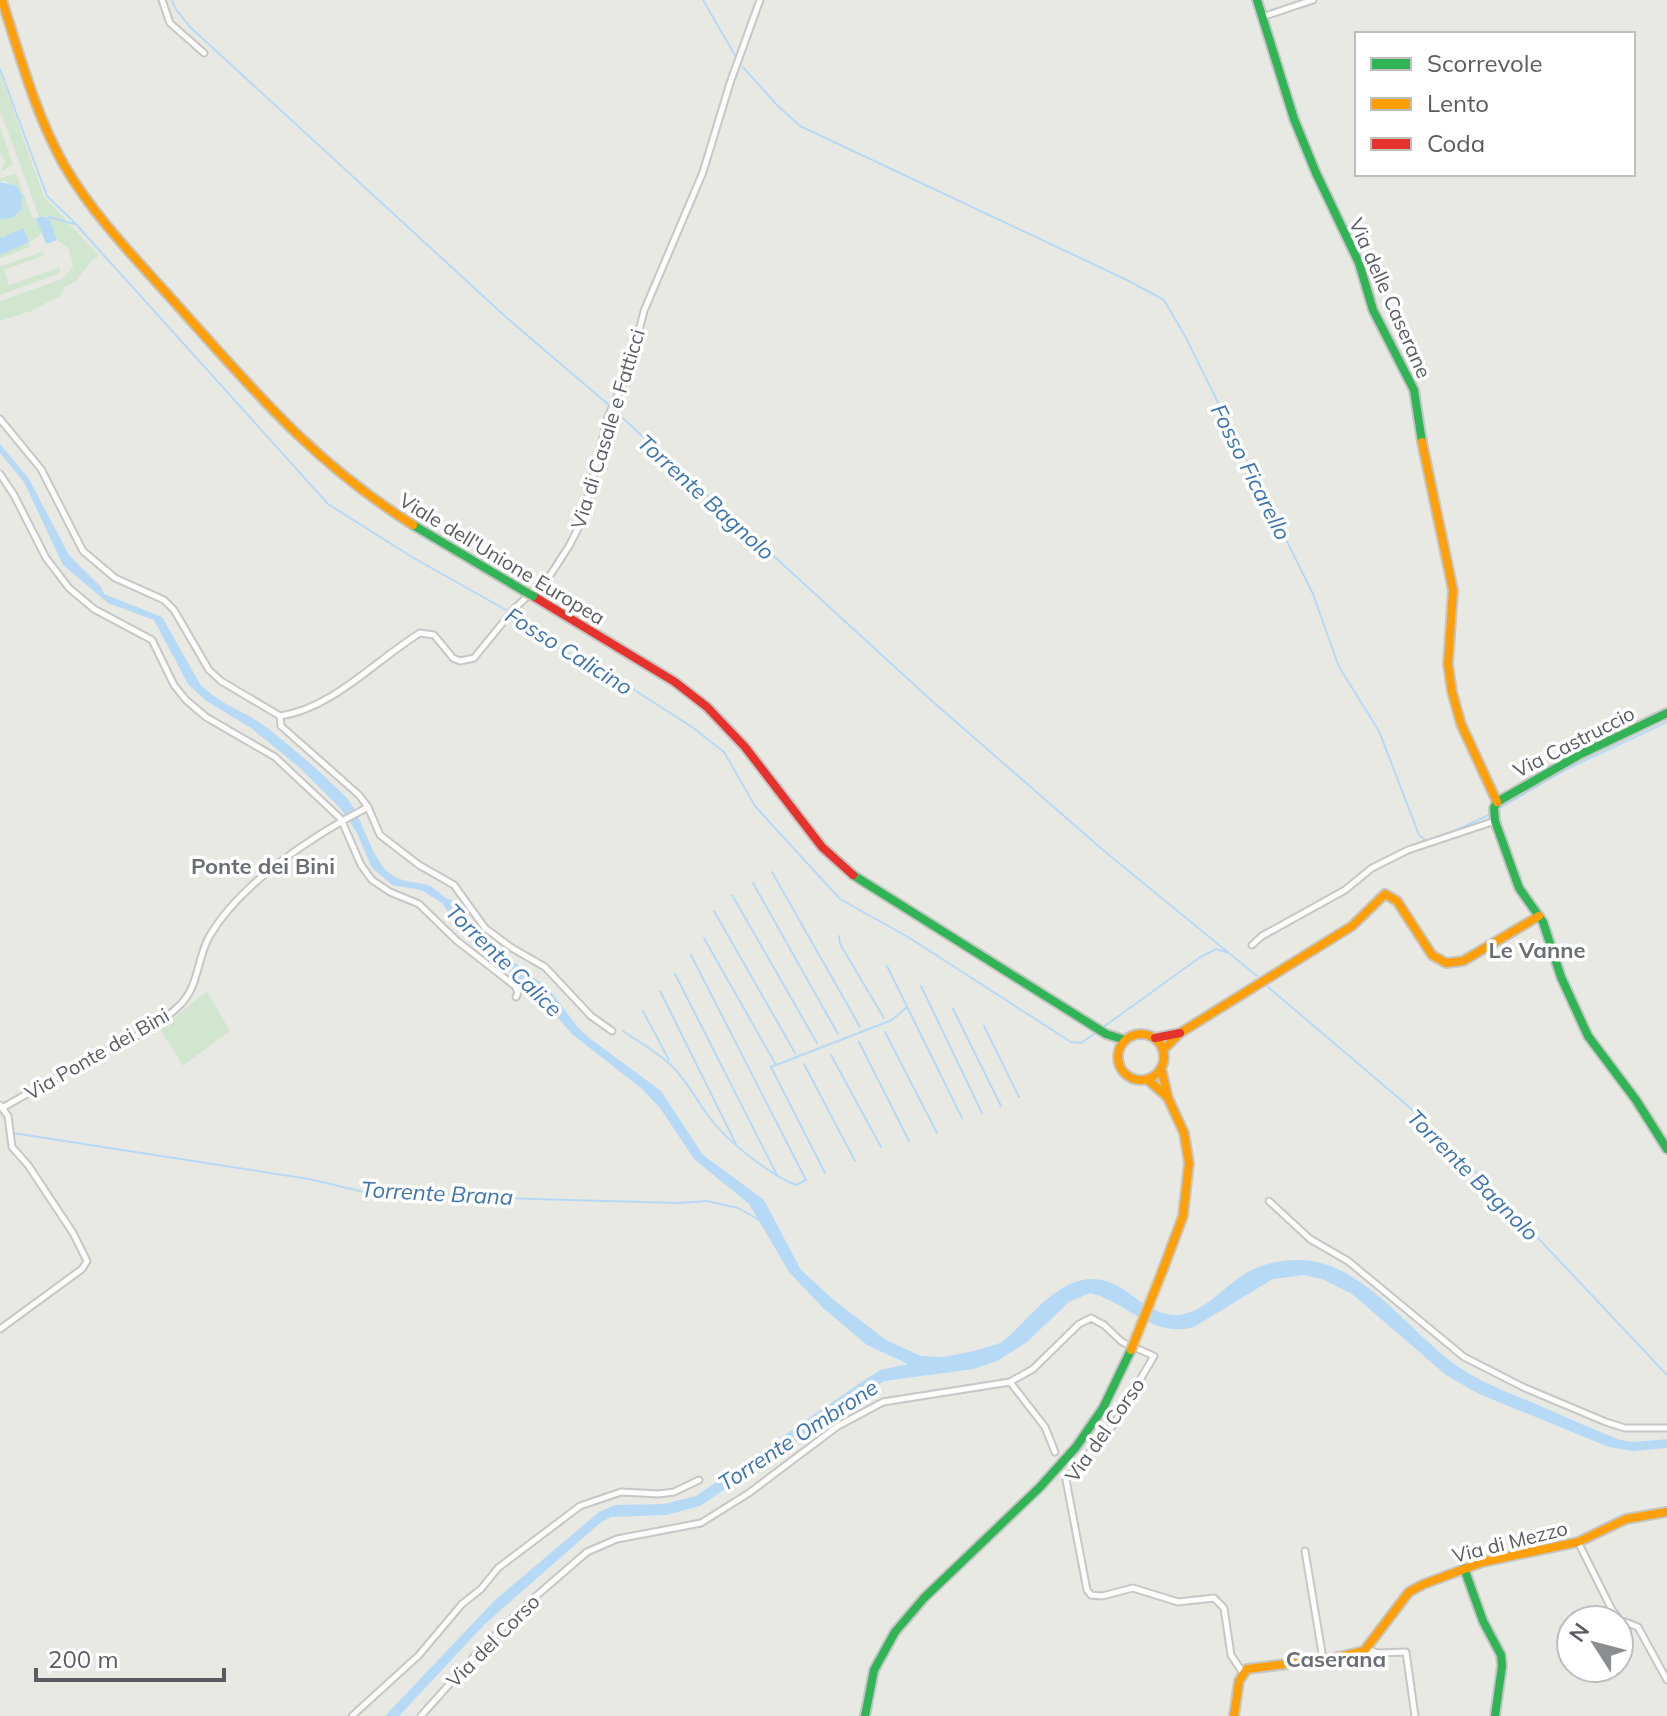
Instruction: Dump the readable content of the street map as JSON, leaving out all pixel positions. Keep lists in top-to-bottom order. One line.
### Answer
{"streets":{"street":["Via delle Caserane","Via di Casale e Fatticci","Viale dell'Unione Europea","Via Castruccio","Via Ponte dei Bini","Via del Corso","Via di Mezzo"]},"crossings":[["Via delle Caserane","Via Castruccio"]],"districts":["Ponte dei Bini","Le Vanne","Caserana"],"water":["Fosso Ficarello","Torrente Bagnolo","Fosso Calicino","Torrente Calice","Torrente Brana","Torrente Ombrone"],"legend":["Scorrevole","Lento","Coda"],"scale_bar":"200 m","north":"top left"}
